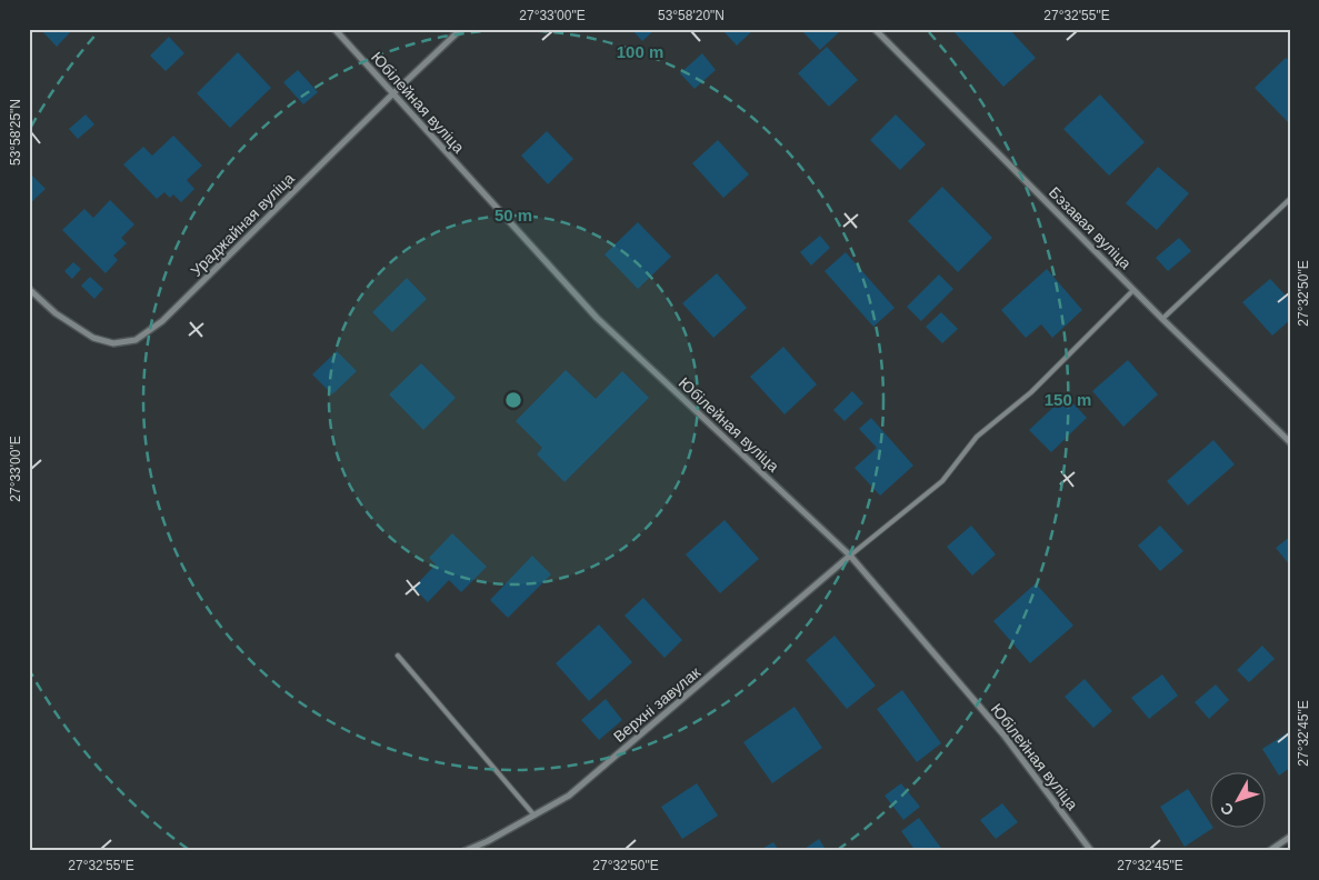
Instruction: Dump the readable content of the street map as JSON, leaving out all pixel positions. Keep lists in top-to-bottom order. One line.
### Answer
{"streets":{"street":["Юбілейная вуліца","Ураджайная вуліца","Бэзавая вуліца","Верхні завулак"]},"crossings":[["Юбілейная вуліца","Ураджайная вуліца"],["Юбілейная вуліца","Верхні завулак"]],"north":"bottom left","coordinates":["27°33'00\"E","53°58'20\"N","27°32'55\"E","53°58'25\"N","27°32'50\"E","27°32'45\"E"],"rings":["100 m","50 m","150 m"]}
